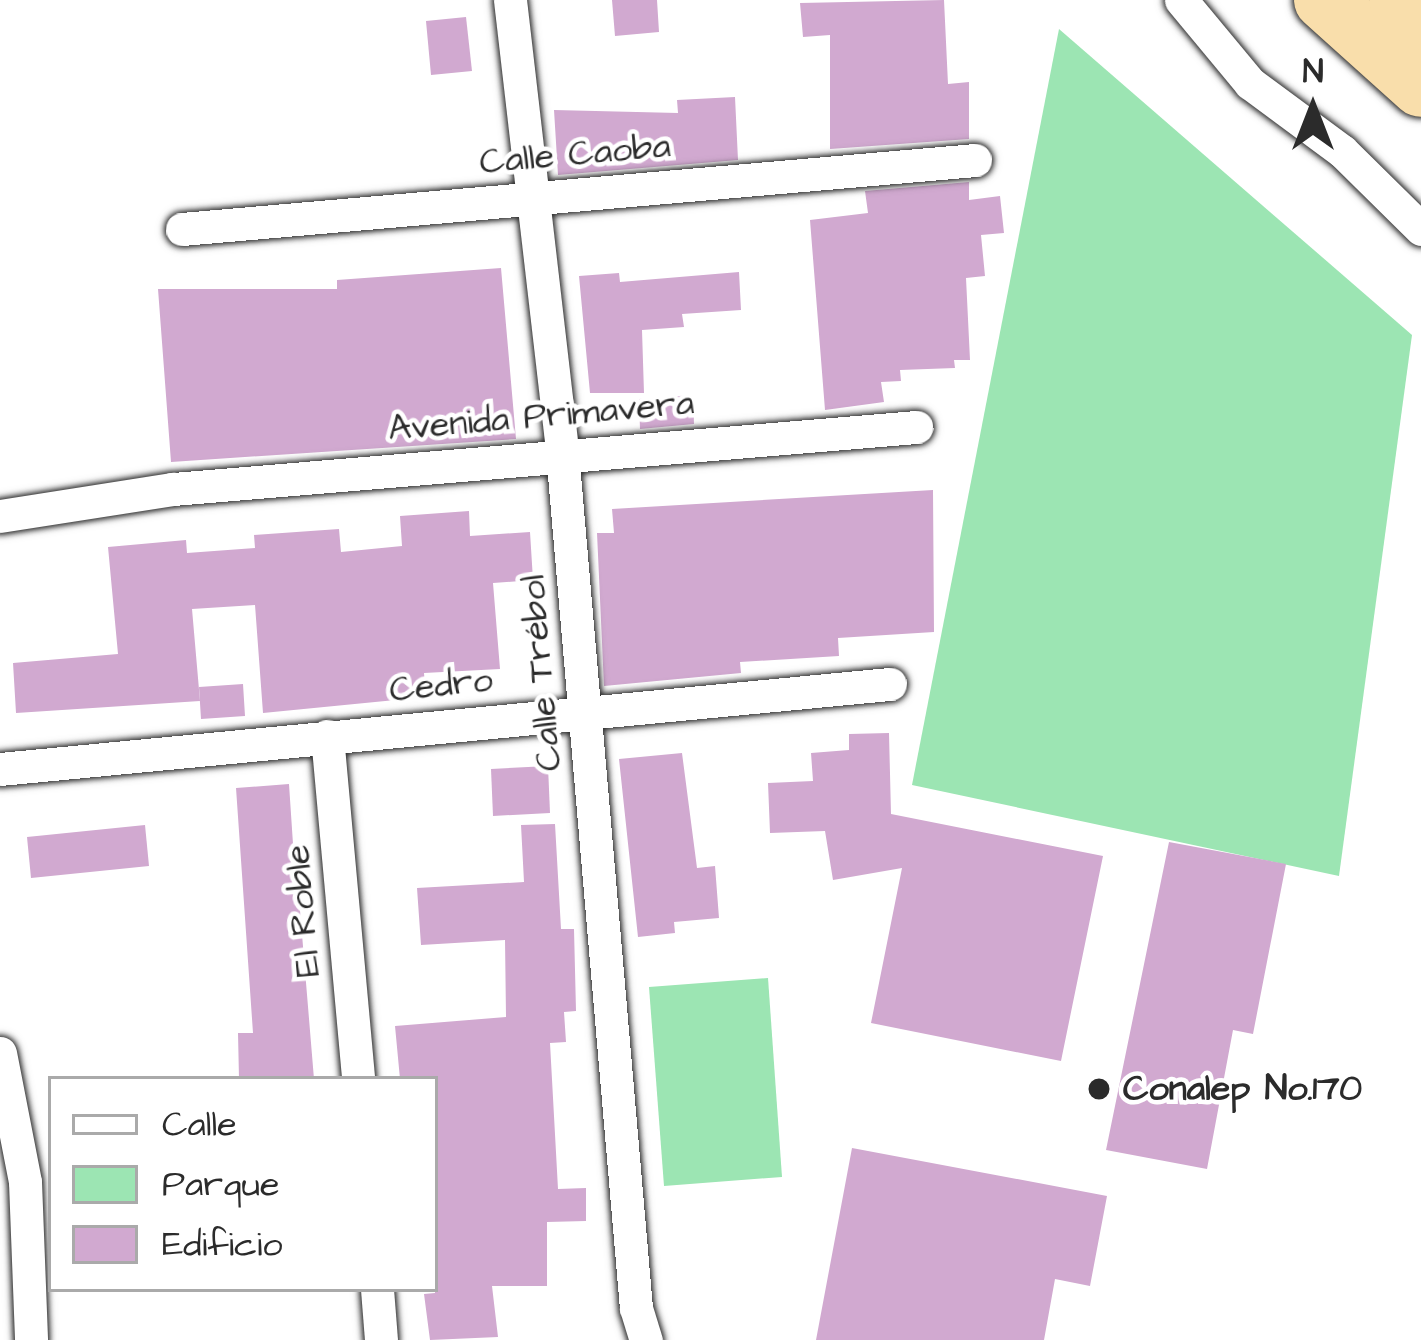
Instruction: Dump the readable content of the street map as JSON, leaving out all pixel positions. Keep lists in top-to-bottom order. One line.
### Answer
{"streets":{"street":["Calle Caoba","Avenida Primavera","Calle Trébol","Cedro","El Roble"]},"crossings":[["Calle Caoba","Calle Trébol"],["Avenida Primavera","Calle Trébol"],["Calle Trébol","Cedro"],["Cedro","El Roble"]],"places":["Conalep No.170"],"legend":["Calle","Parque","Edificio"],"north":"top"}
